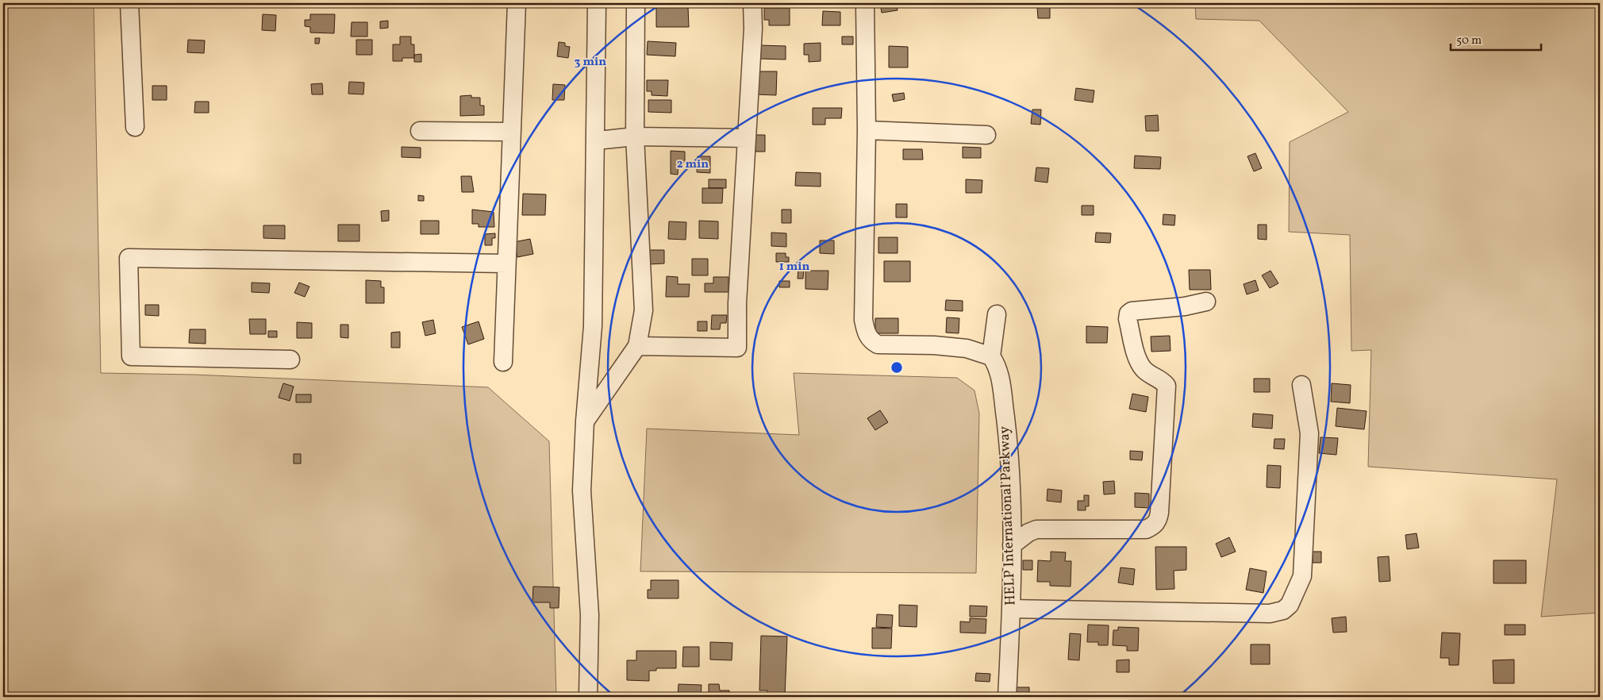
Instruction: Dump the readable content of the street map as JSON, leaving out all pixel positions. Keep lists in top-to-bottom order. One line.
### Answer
{"streets":{"street":["HELP International Parkway"]},"scale_bar":"50 m","rings":["3 min","2 min","1 min"]}
